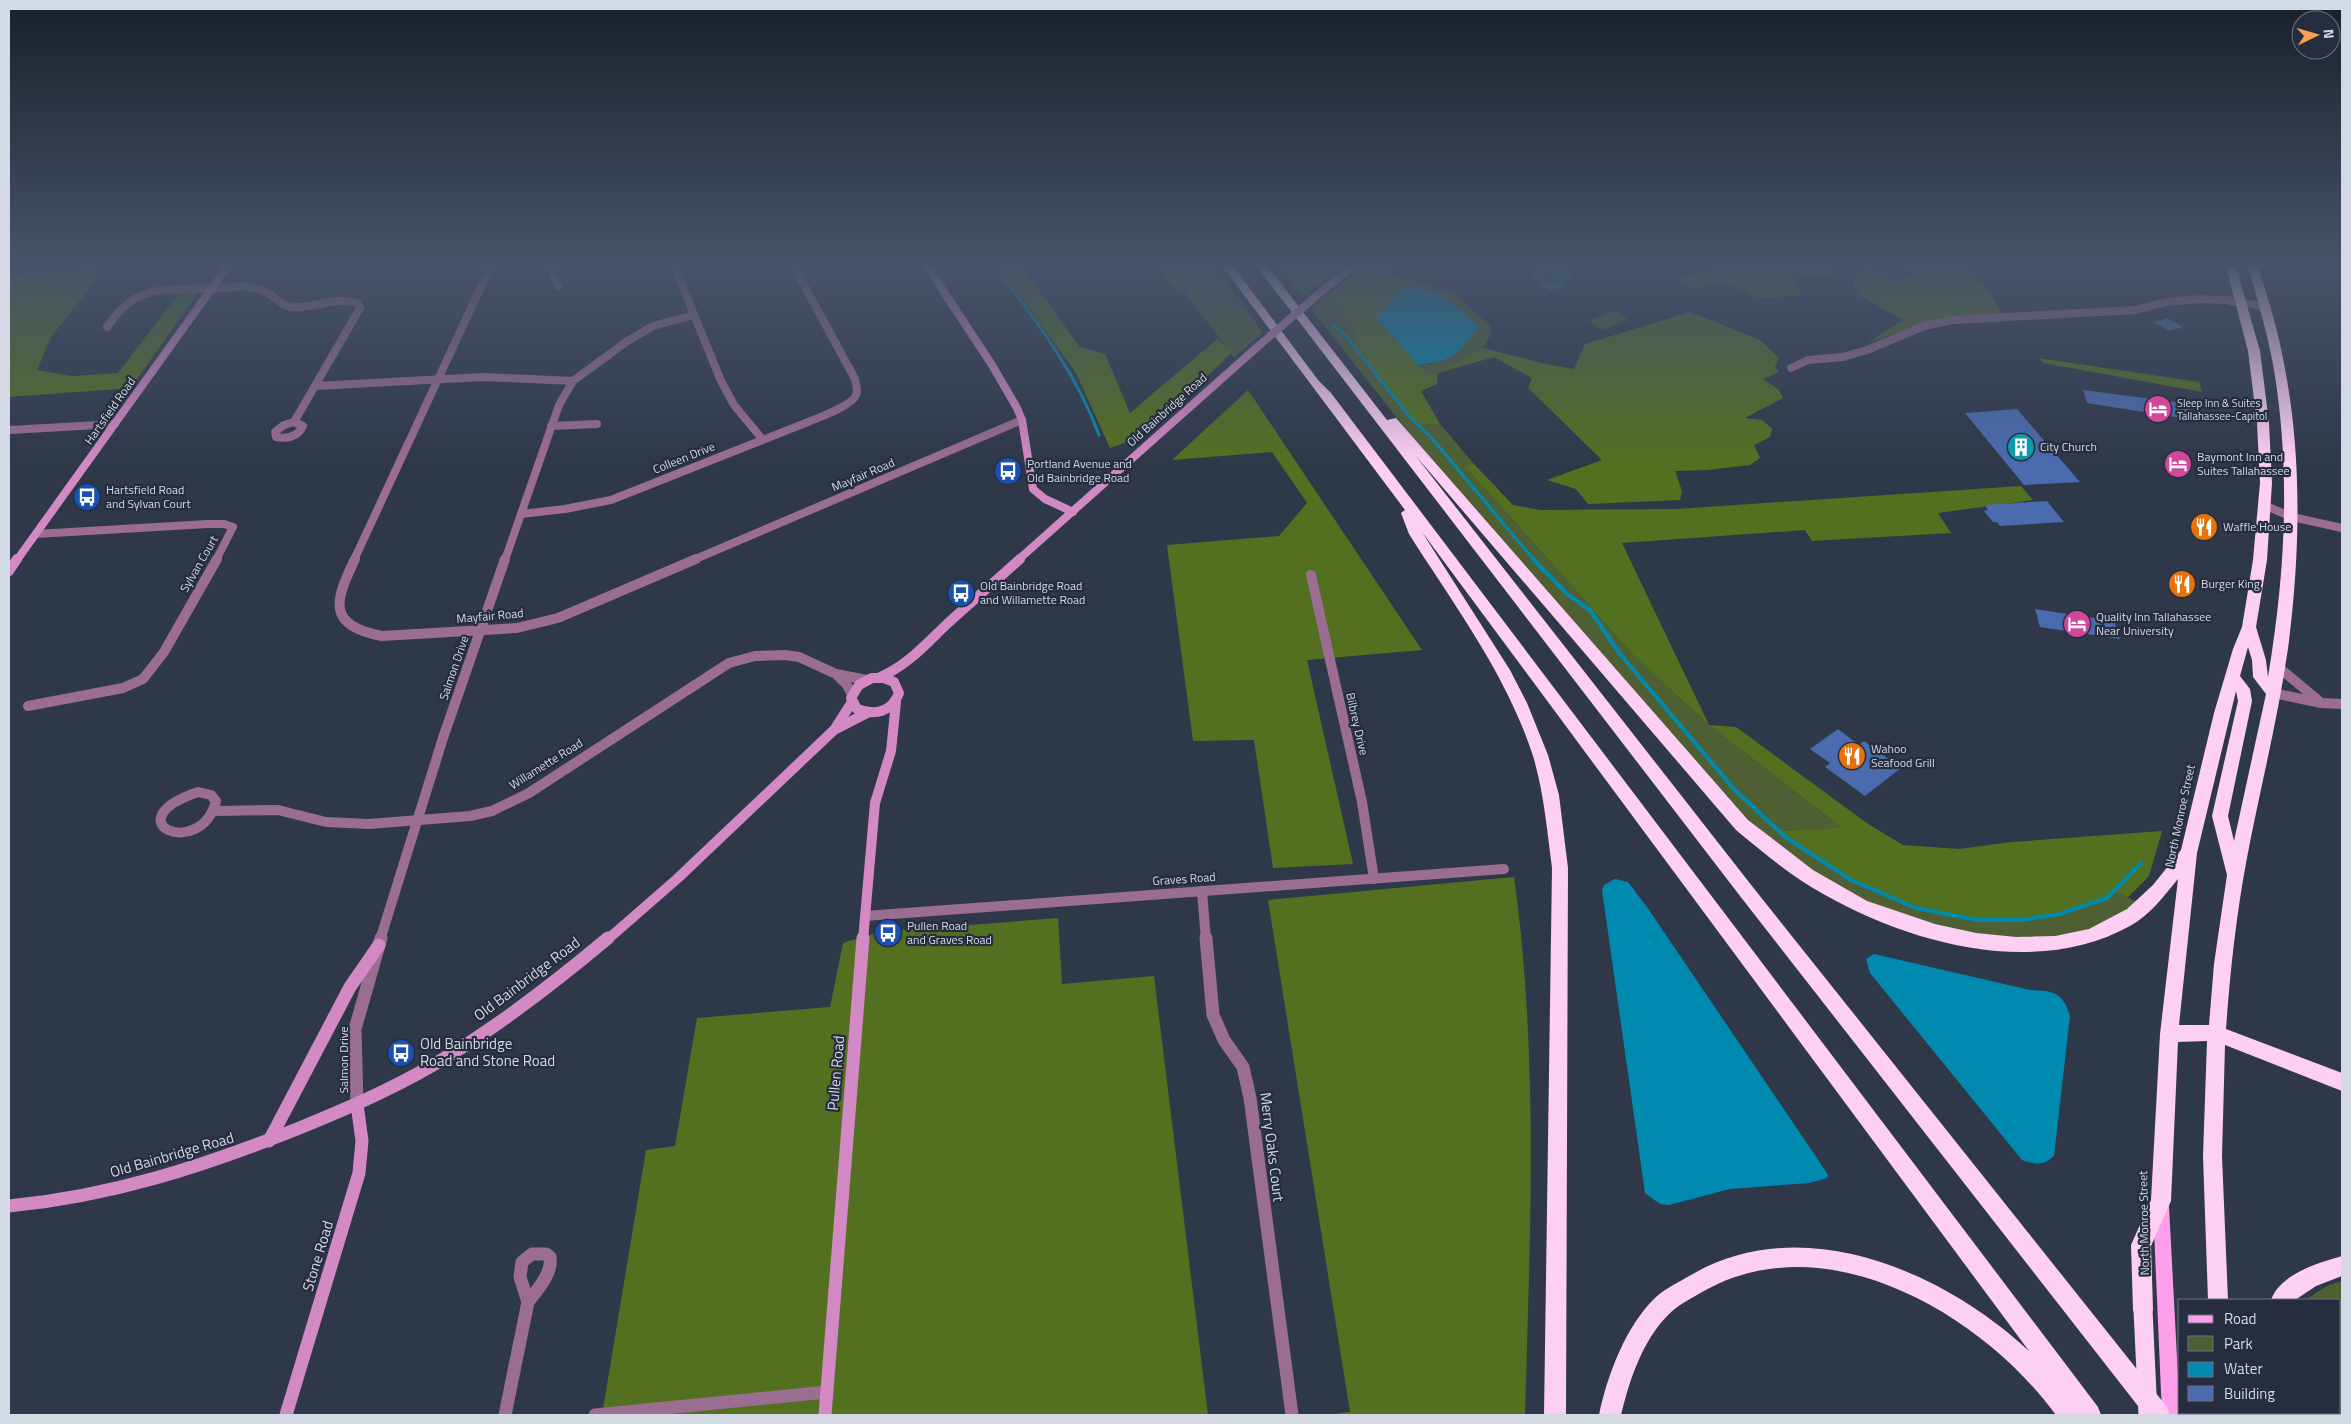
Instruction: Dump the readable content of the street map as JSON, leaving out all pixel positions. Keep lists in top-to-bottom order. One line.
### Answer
{"streets":{"highway":["North Monroe Street"],"street":["Old Bainbridge Road","Hartsfield Road","Colleen Drive","Mayfair Road","Sylvan Court","Salmon Drive","Bilbrey Drive","Willamette Road","Graves Road","Pullen Road","Merry Oaks Court","Stone Road"]},"crossings":[["Old Bainbridge Road","Salmon Drive"],["Old Bainbridge Road","Willamette Road"],["Old Bainbridge Road","Pullen Road"],["Old Bainbridge Road","Stone Road"],["Hartsfield Road","Sylvan Court"],["Colleen Drive","Salmon Drive"],["Mayfair Road","Salmon Drive"],["Salmon Drive","Willamette Road"],["Salmon Drive","Stone Road"],["Bilbrey Drive","Graves Road"],["Willamette Road","Pullen Road"],["Graves Road","Pullen Road"],["Graves Road","Merry Oaks Court"]],"places":{"hotel":["Sleep Inn & Suites Tallahassee-Capitol","Baymont Inn and Suites Tallahassee","Quality Inn Tallahassee Near University"],"building":["City Church"],"bus stop":["Portland Avenue and Old Bainbridge Road","Hartsfield Road and Sylvan Court","Old Bainbridge Road and Willamette Road","Pullen Road and Graves Road","Old Bainbridge Road and Stone Road"],"restaurant":["Waffle House","Burger King","Wahoo Seafood Grill"]},"legend":["Road","Park","Water","Building"],"north":"right"}
